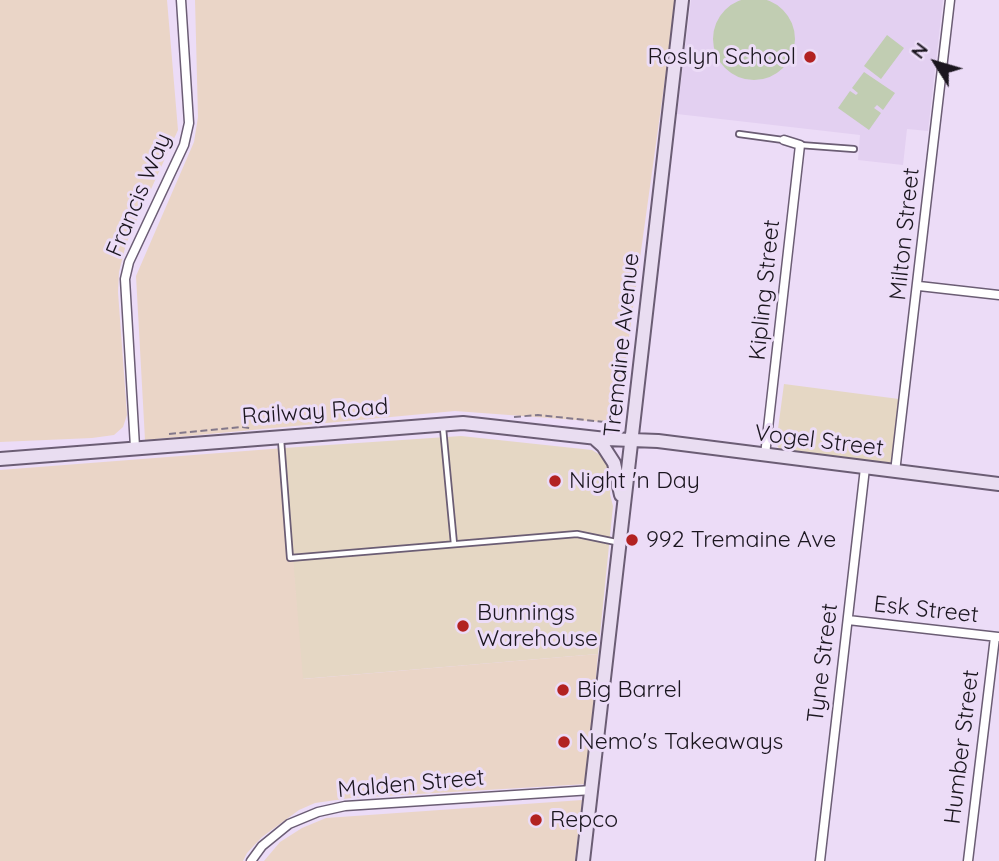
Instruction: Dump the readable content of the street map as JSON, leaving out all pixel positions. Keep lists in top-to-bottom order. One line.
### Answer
{"streets":{"main road":["Tremaine Avenue","Railway Road","Vogel Street"],"street":["Francis Way","Milton Street","Kipling Street","Esk Street","Tyne Street","Humber Street","Malden Street"]},"crossings":[["Francis Way","Railway Road"],["Milton Street","Vogel Street"],["Kipling Street","Vogel Street"],["Tremaine Avenue","Railway Road"],["Tremaine Avenue","Vogel Street"],["Tremaine Avenue","Malden Street"],["Railway Road","Vogel Street"],["Vogel Street","Tyne Street"],["Esk Street","Tyne Street"],["Esk Street","Humber Street"]],"places":["Roslyn School","Night 'n Day","992 Tremaine Ave","Bunnings Warehouse","Big Barrel","Nemo's Takeaways","Repco"],"north":"top left"}
